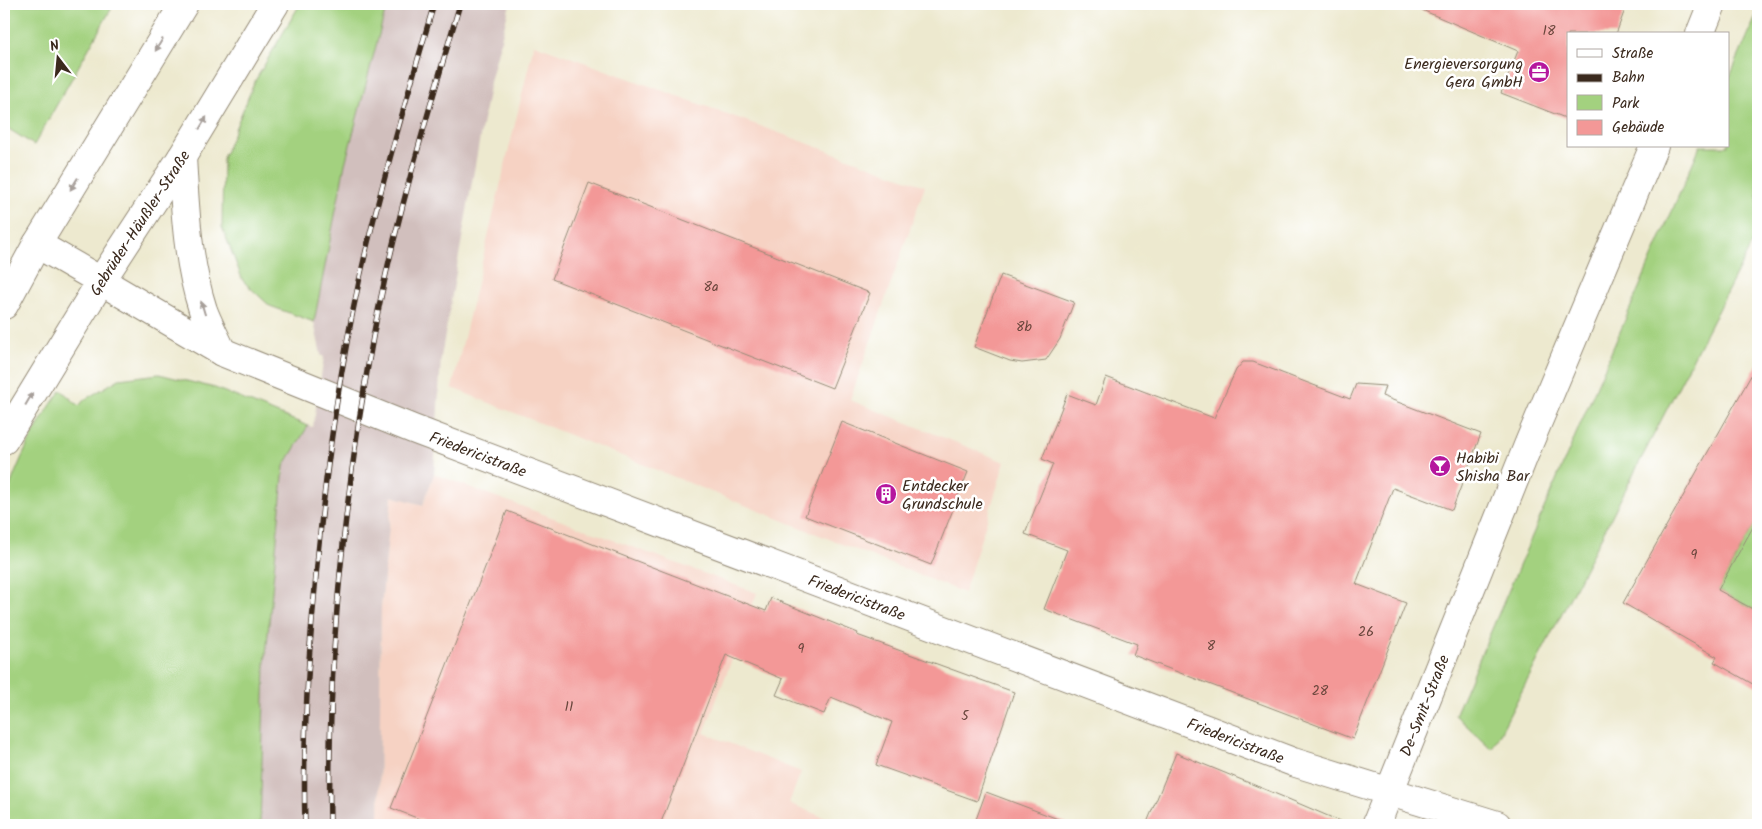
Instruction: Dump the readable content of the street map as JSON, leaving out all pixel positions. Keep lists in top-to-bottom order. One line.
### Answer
{"streets":{"main road":["Gebrüder-Häußler-Straße","Friedericistraße","De-Smit-Straße"]},"crossings":[["Gebrüder-Häußler-Straße","Friedericistraße"],["Friedericistraße","De-Smit-Straße"]],"places":{"office":["Energieversorgung Gera GmbH"],"bar":["Habibi Shisha Bar"],"building":["Entdecker Grundschule"]},"house_numbers":["18","8a","8b","9","26","8","9","28","11","5"],"legend":["Straße","Bahn","Park","Gebäude"],"north":"top"}
